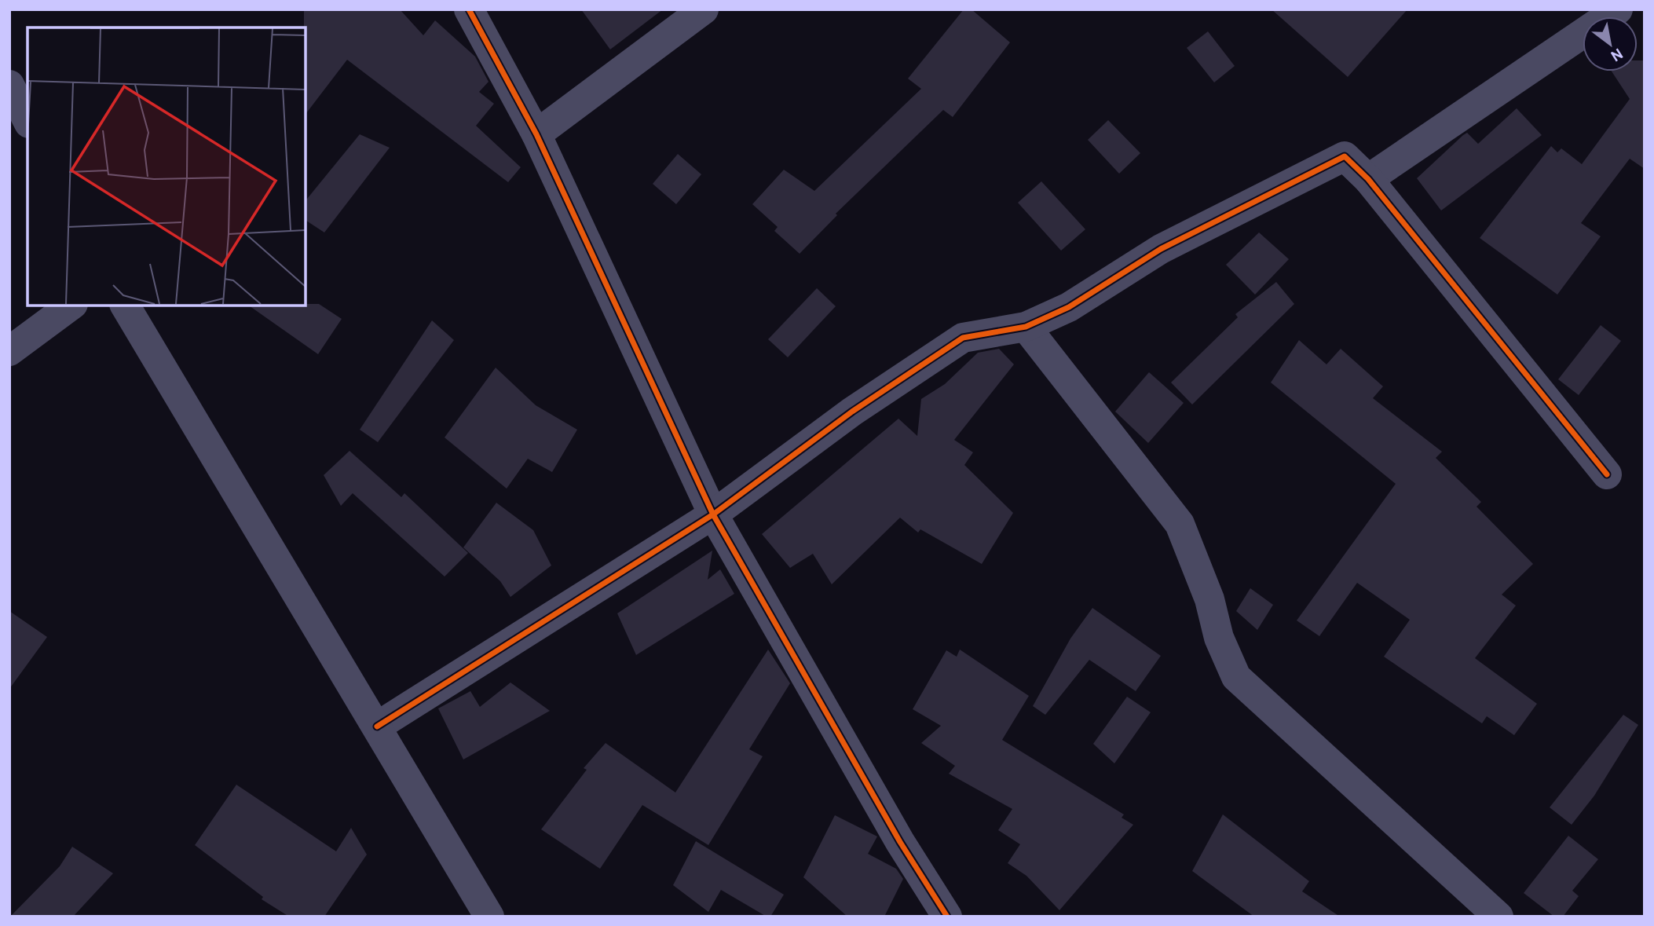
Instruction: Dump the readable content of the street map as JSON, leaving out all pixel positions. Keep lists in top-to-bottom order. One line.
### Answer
{"north":"bottom right"}
